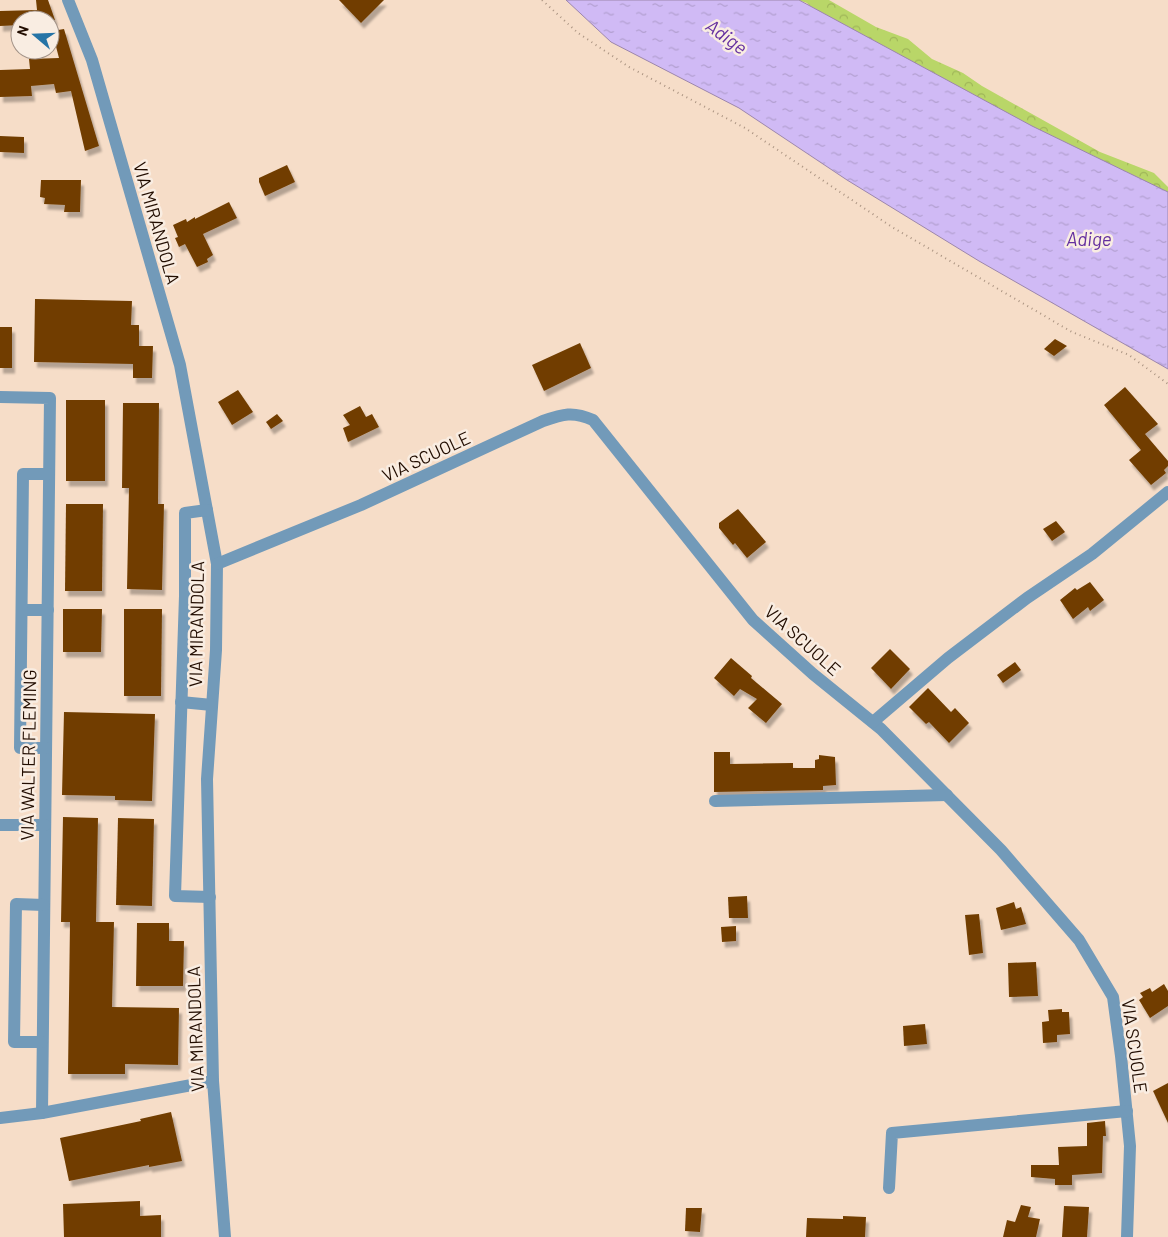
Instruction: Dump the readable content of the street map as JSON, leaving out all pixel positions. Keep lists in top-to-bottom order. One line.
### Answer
{"streets":{"street":["VIA MIRANDOLA","VIA SCUOLE","VIA WALTER FLEMING"]},"crossings":[["VIA MIRANDOLA","VIA SCUOLE"]],"water":["Adige"],"north":"left"}
